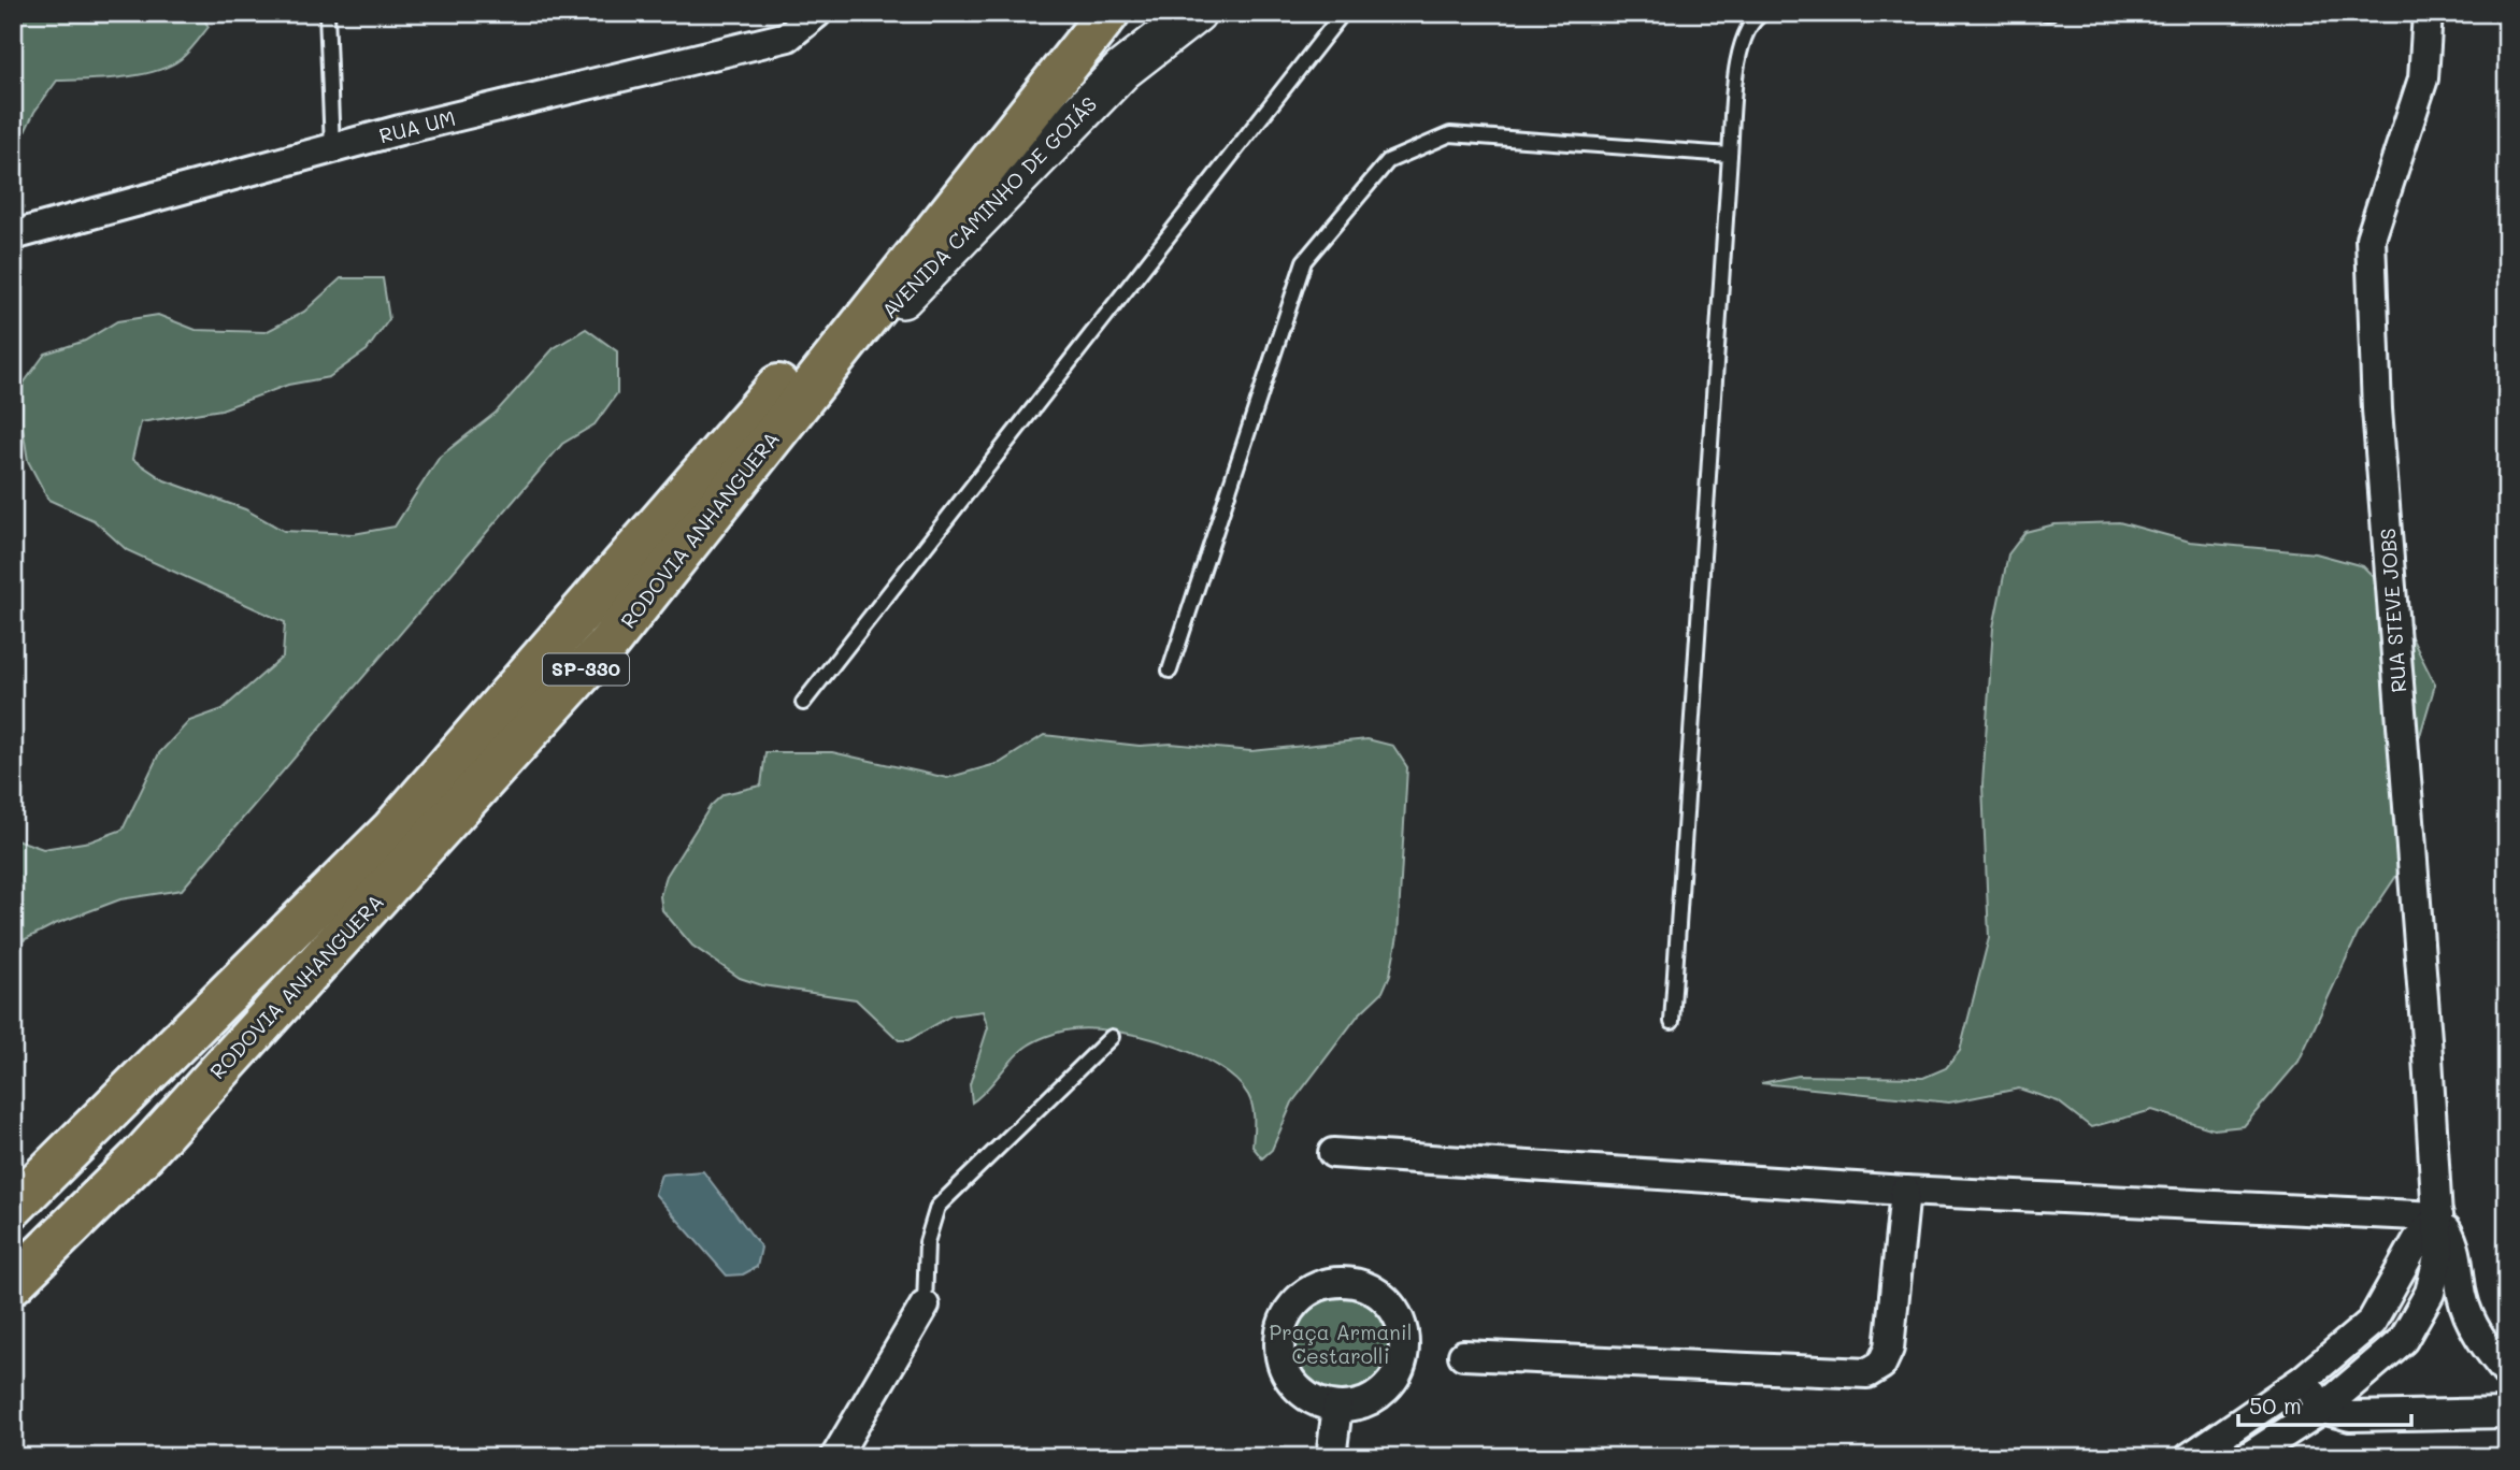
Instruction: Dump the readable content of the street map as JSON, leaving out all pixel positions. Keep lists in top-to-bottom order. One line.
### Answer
{"streets":{"highway":["RODOVIA ANHANGUERA","SP-330"],"main road":["AVENIDA CAMINHO DE GOIÁS"],"street":["RUA UM","RUA STEVE JOBS"]},"crossings":[["AVENIDA CAMINHO DE GOIÁS","RODOVIA ANHANGUERA"]],"parks":["Praça Armanil Cestarolli"],"scale_bar":"50 m"}
